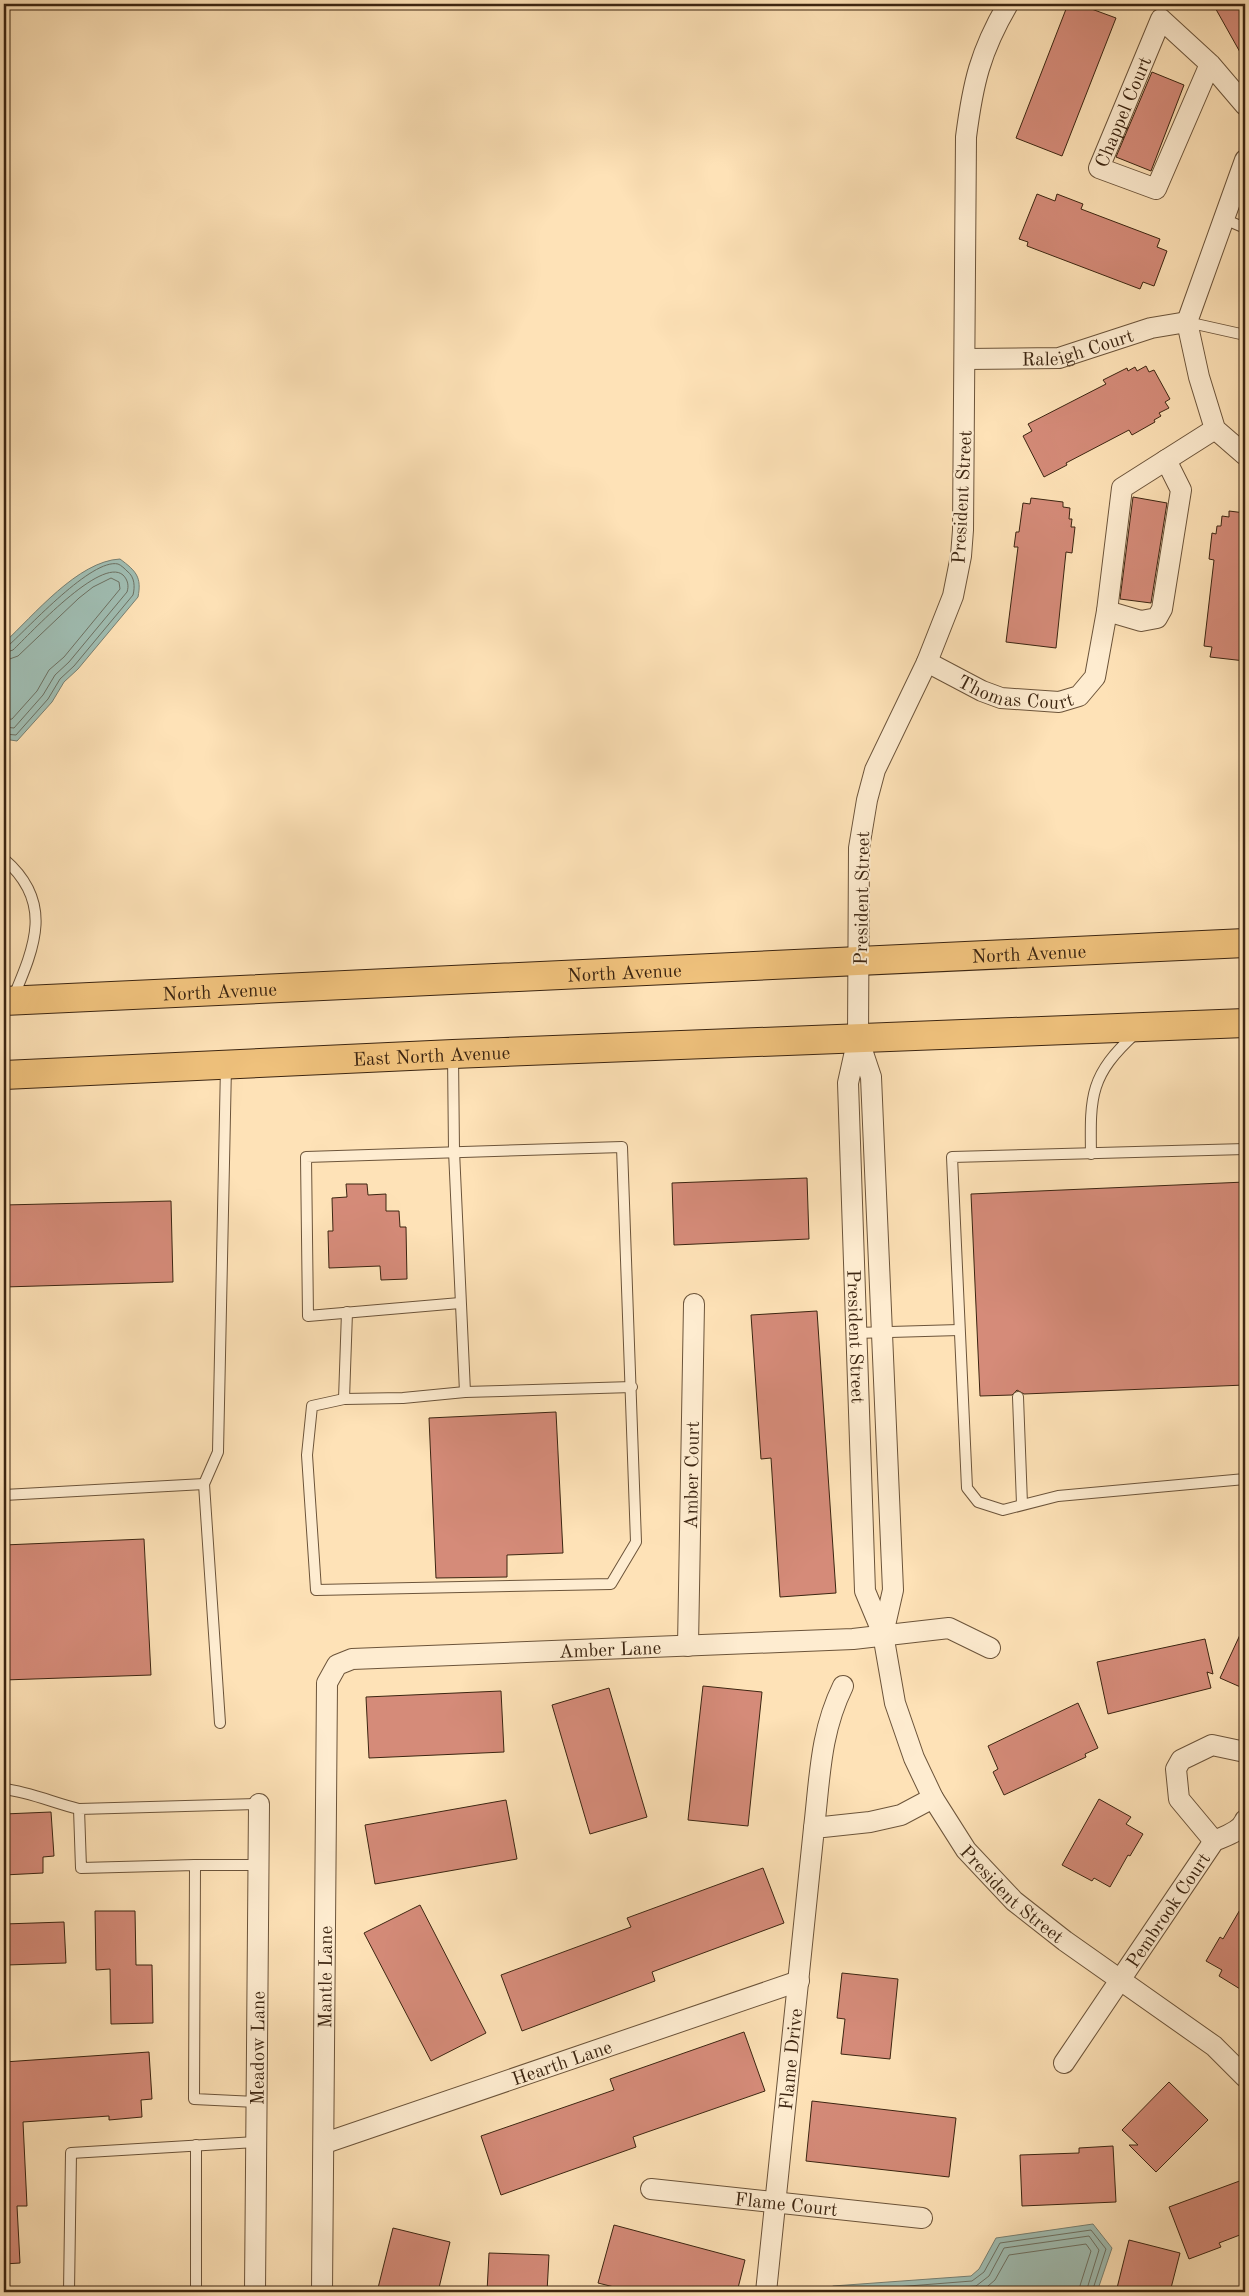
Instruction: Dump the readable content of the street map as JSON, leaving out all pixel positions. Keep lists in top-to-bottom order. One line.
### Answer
{"streets":{"main road":["North Avenue","East North Avenue"],"street":["Chappel Court","Raleigh Court","President Street","Thomas Court","Amber Court","Amber Lane","Pembrook Court","Mantle Lane","Meadow Lane","Flame Drive","Hearth Lane","Flame Court"]},"crossings":[["Raleigh Court","President Street"],["President Street","Thomas Court"],["President Street","North Avenue"],["President Street","East North Avenue"],["President Street","Amber Lane"],["President Street","Pembrook Court"],["Amber Court","Amber Lane"],["Amber Lane","Mantle Lane"],["Mantle Lane","Hearth Lane"],["Flame Drive","Hearth Lane"],["Flame Drive","Flame Court"]]}
